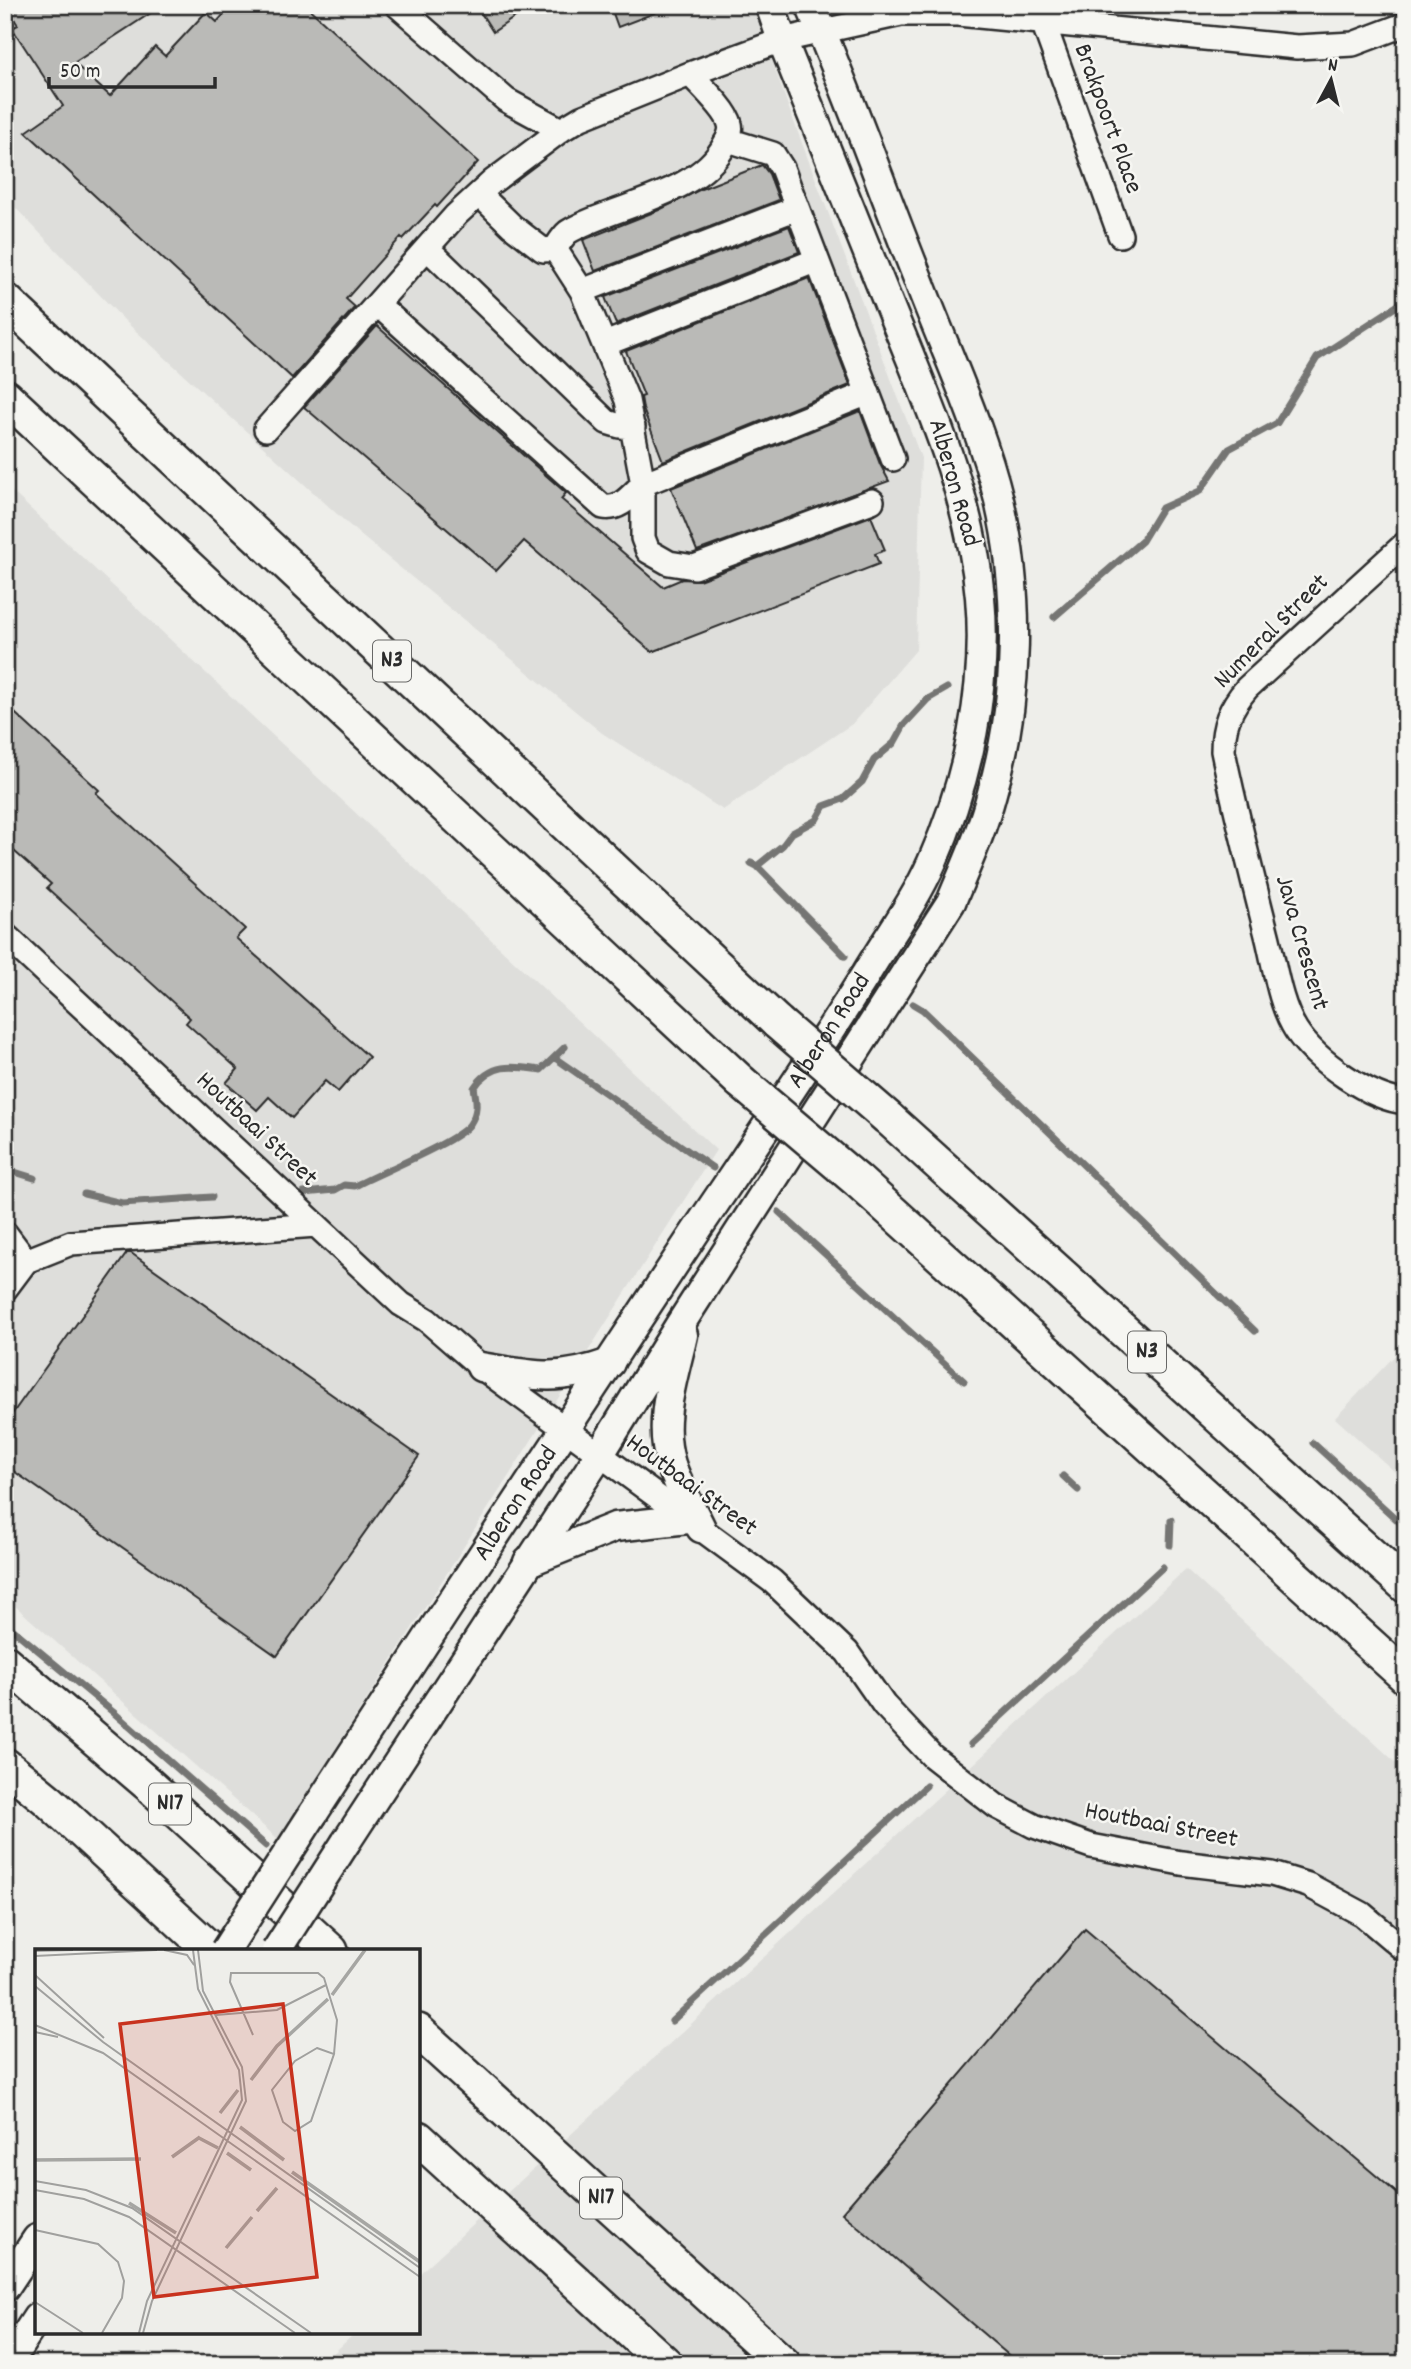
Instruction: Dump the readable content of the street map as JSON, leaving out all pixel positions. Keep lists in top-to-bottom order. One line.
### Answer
{"streets":{"highway":["N3","N17"],"main road":["Alberon Road"],"street":["Brakpoort Place","Numeral Street","Java Crescent","Houtbaai Street"]},"crossings":[["Alberon Road","Houtbaai Street"],["Numeral Street","Java Crescent"]],"scale_bar":"50 m","north":"top"}
